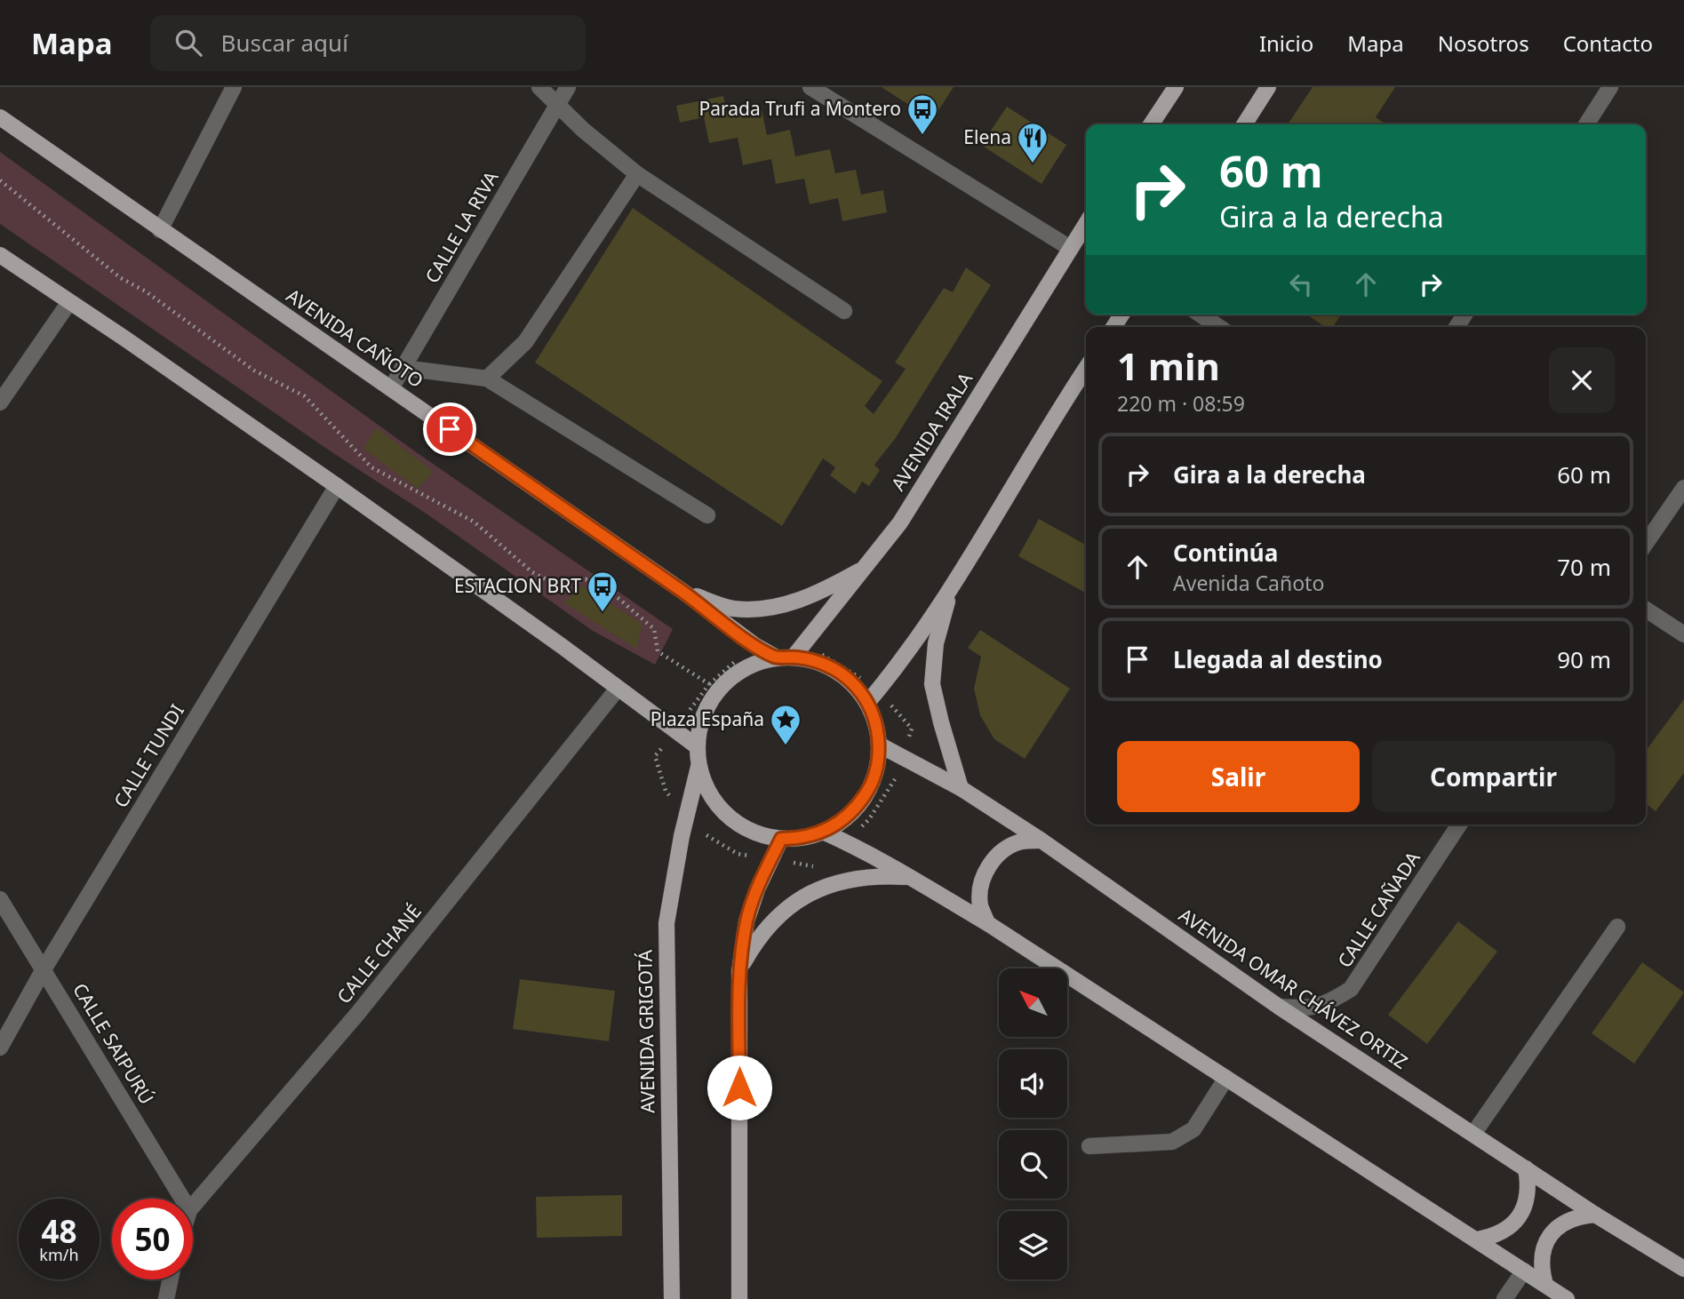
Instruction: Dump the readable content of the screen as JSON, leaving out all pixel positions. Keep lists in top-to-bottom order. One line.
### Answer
{"streets":{"main road":["AVENIDA CAÑOTO","AVENIDA IRALA","AVENIDA OMAR CHÁVEZ ORTIZ","AVENIDA GRIGOTÁ"],"street":["CALLE LA RIVA","CALLE TUNDI","CALLE CAÑADA","CALLE CHANÉ","CALLE SAIPURÚ"]},"crossings":[["CALLE LA RIVA","AVENIDA CAÑOTO"],["AVENIDA CAÑOTO","AVENIDA IRALA"],["AVENIDA CAÑOTO","AVENIDA OMAR CHÁVEZ ORTIZ"],["AVENIDA CAÑOTO","AVENIDA GRIGOTÁ"],["AVENIDA IRALA","AVENIDA OMAR CHÁVEZ ORTIZ"],["AVENIDA IRALA","AVENIDA GRIGOTÁ"],["CALLE TUNDI","CALLE SAIPURÚ"],["CALLE CAÑADA","AVENIDA OMAR CHÁVEZ ORTIZ"],["AVENIDA OMAR CHÁVEZ ORTIZ","AVENIDA GRIGOTÁ"]],"places":{"bus stop":["Parada Trufi a Montero","ESTACION BRT"],"restaurant":["Elena"],"place":["Plaza España"]},"north":"top left","page":{"header":"Mapa","search":"Buscar aquí","nav":["Inicio","Mapa","Nosotros","Contacto"],"turn":["60 m","Gira a la derecha"],"heading":["1 min","220 m · 08:59"],"list":[{"name":"Gira a la derecha","value":"60 m"},{"name":"Continúa","note":"Avenida Cañoto","value":"70 m"},{"name":"Llegada al destino","value":"90 m"}],"buttons":["Salir","Compartir"],"speed":"48 km/h","limit":"50"}}
